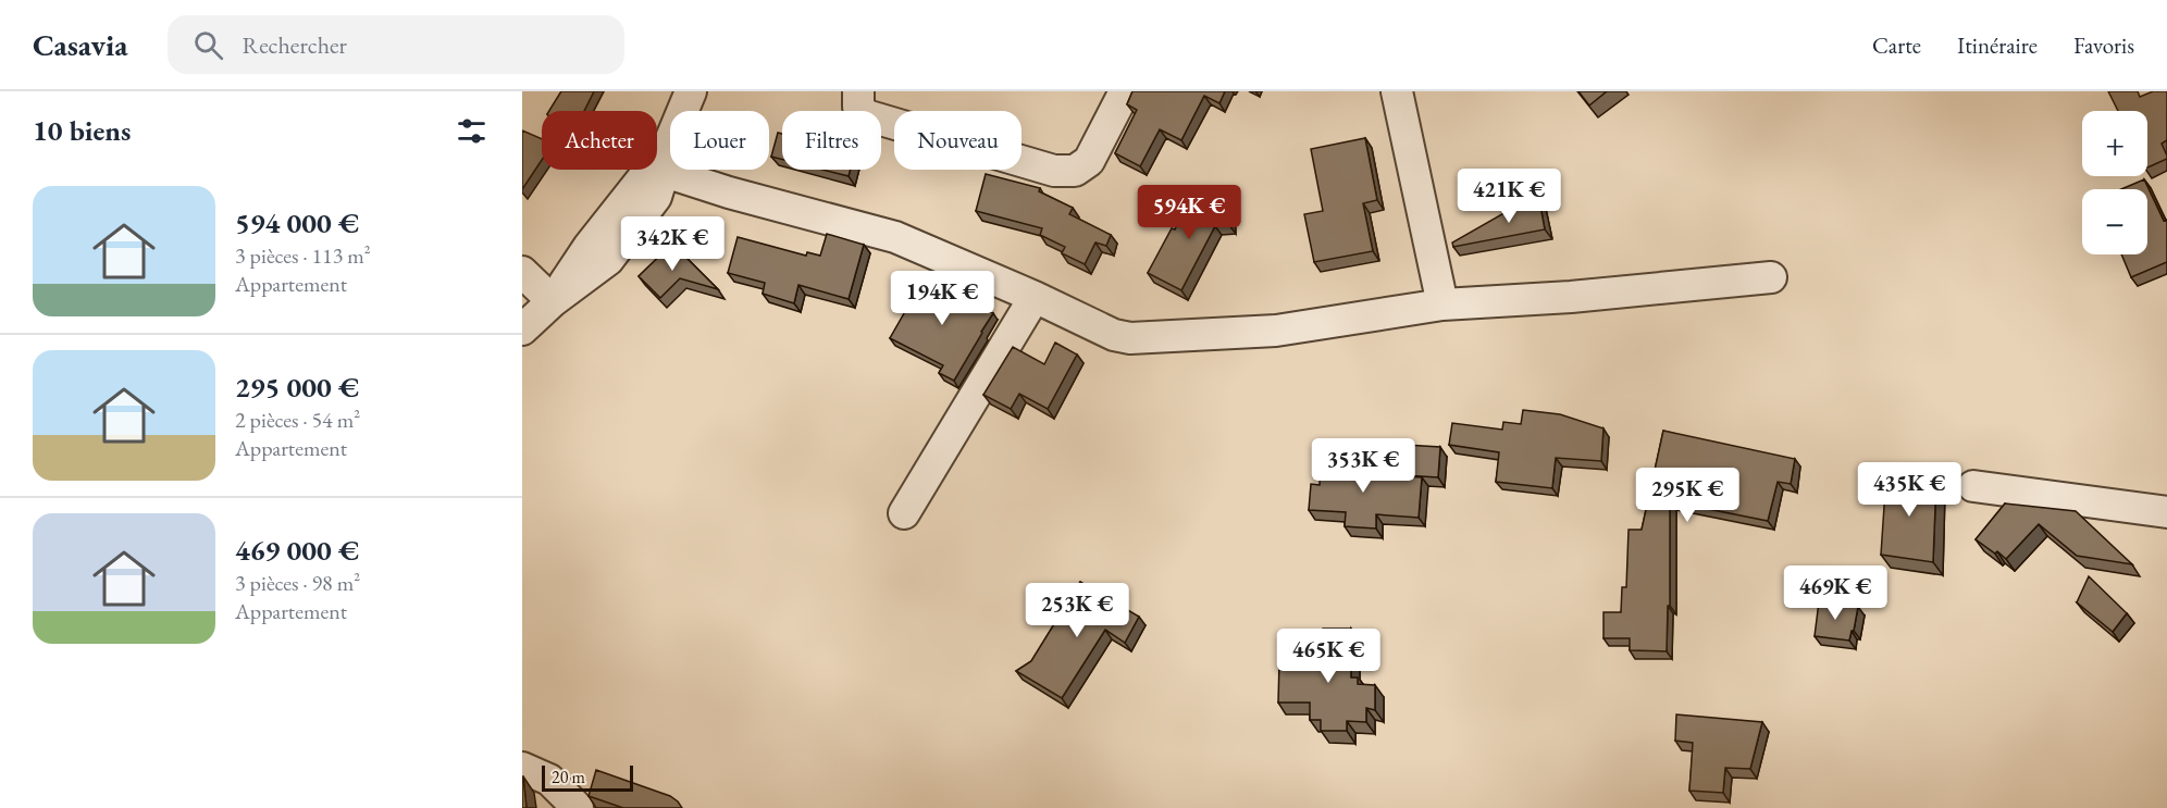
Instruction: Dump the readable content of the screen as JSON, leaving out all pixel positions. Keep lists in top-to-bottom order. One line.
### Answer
{"scale_bar":"20 m","page":{"header":"Casavia","search":"Rechercher","nav":["Carte","Itinéraire","Favoris"],"heading":"10 biens","map_buttons":["+","−"],"chip":["Acheter","Louer","Filtres","Nouveau"],"price":["421K €","594K €","342K €","194K €","353K €","435K €","295K €","469K €","253K €","465K €"],"list":[{"name":"594 000 €","note":"3 pièces · 113 m² · Appartement"},{"name":"295 000 €","note":"2 pièces · 54 m² · Appartement"},{"name":"469 000 €","note":"3 pièces · 98 m² · Appartement"}],"scale":"20 m"}}
